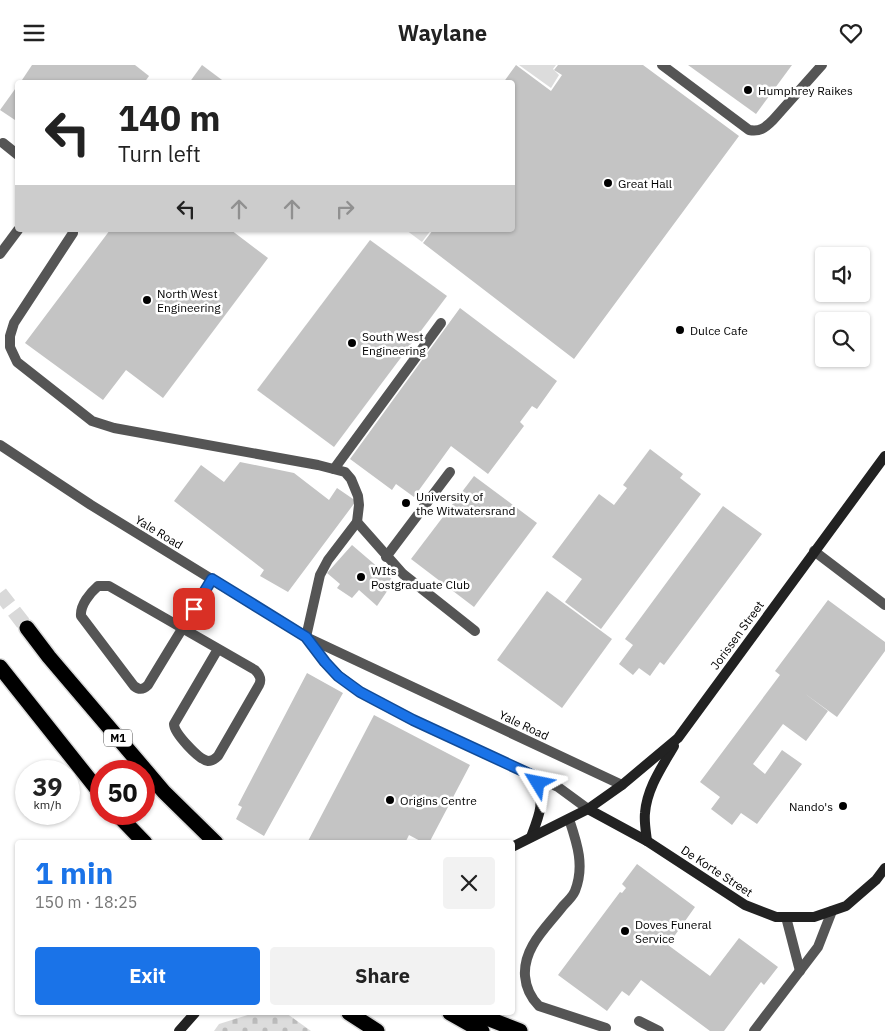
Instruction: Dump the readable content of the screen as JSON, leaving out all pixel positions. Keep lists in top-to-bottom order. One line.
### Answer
{"streets":{"highway":["M1"],"main road":["Jorissen Street","De Korte Street"],"street":["Yale Road"]},"crossings":[["Yale Road","Jorissen Street"],["Yale Road","De Korte Street"],["Jorissen Street","De Korte Street"]],"places":["Humphrey Raikes","Great Hall","North West Engineering","Dulce Cafe","South West Engineering","University of the Witwatersrand","WIts Postgraduate Club","Origins Centre","Nando's","Doves Funeral Service"],"page":{"header":"Waylane","turn":["140 m","Turn left"],"speed":"39 km/h","limit":"50","heading":["1 min","150 m · 18:25"],"buttons":["Exit","Share"]}}
